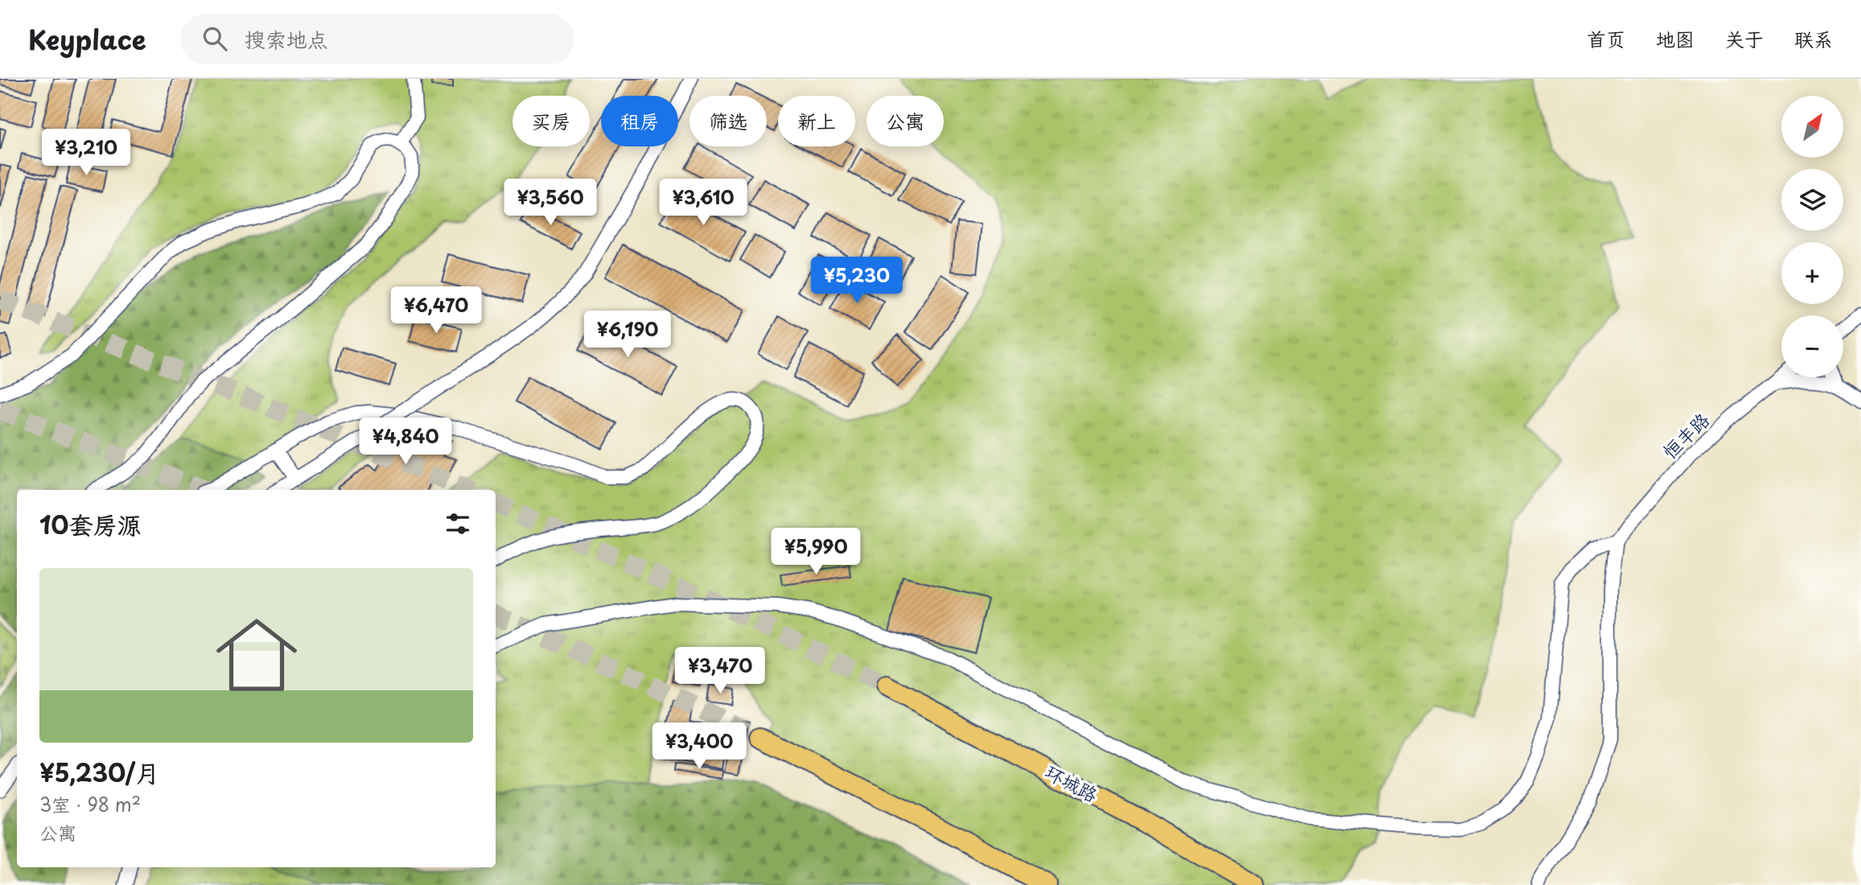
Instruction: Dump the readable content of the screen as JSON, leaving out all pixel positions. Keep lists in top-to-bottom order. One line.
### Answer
{"streets":{"main road":["环城路"],"street":["恒丰路"]},"north":"top right","page":{"header":"Keyplace","search":"搜索地点","nav":["首页","地图","关于","联系"],"map_buttons":["+","−"],"chip":["买房","租房","筛选","新上","公寓"],"price":["¥3,210","¥3,560","¥3,610","¥5,230","¥6,470","¥6,190","¥4,840","¥5,990","¥3,470","¥3,400"],"heading":"10套房源","list":[{"name":"¥5,230/月","note":"3室 · 98 m² · 公寓"}]}}
